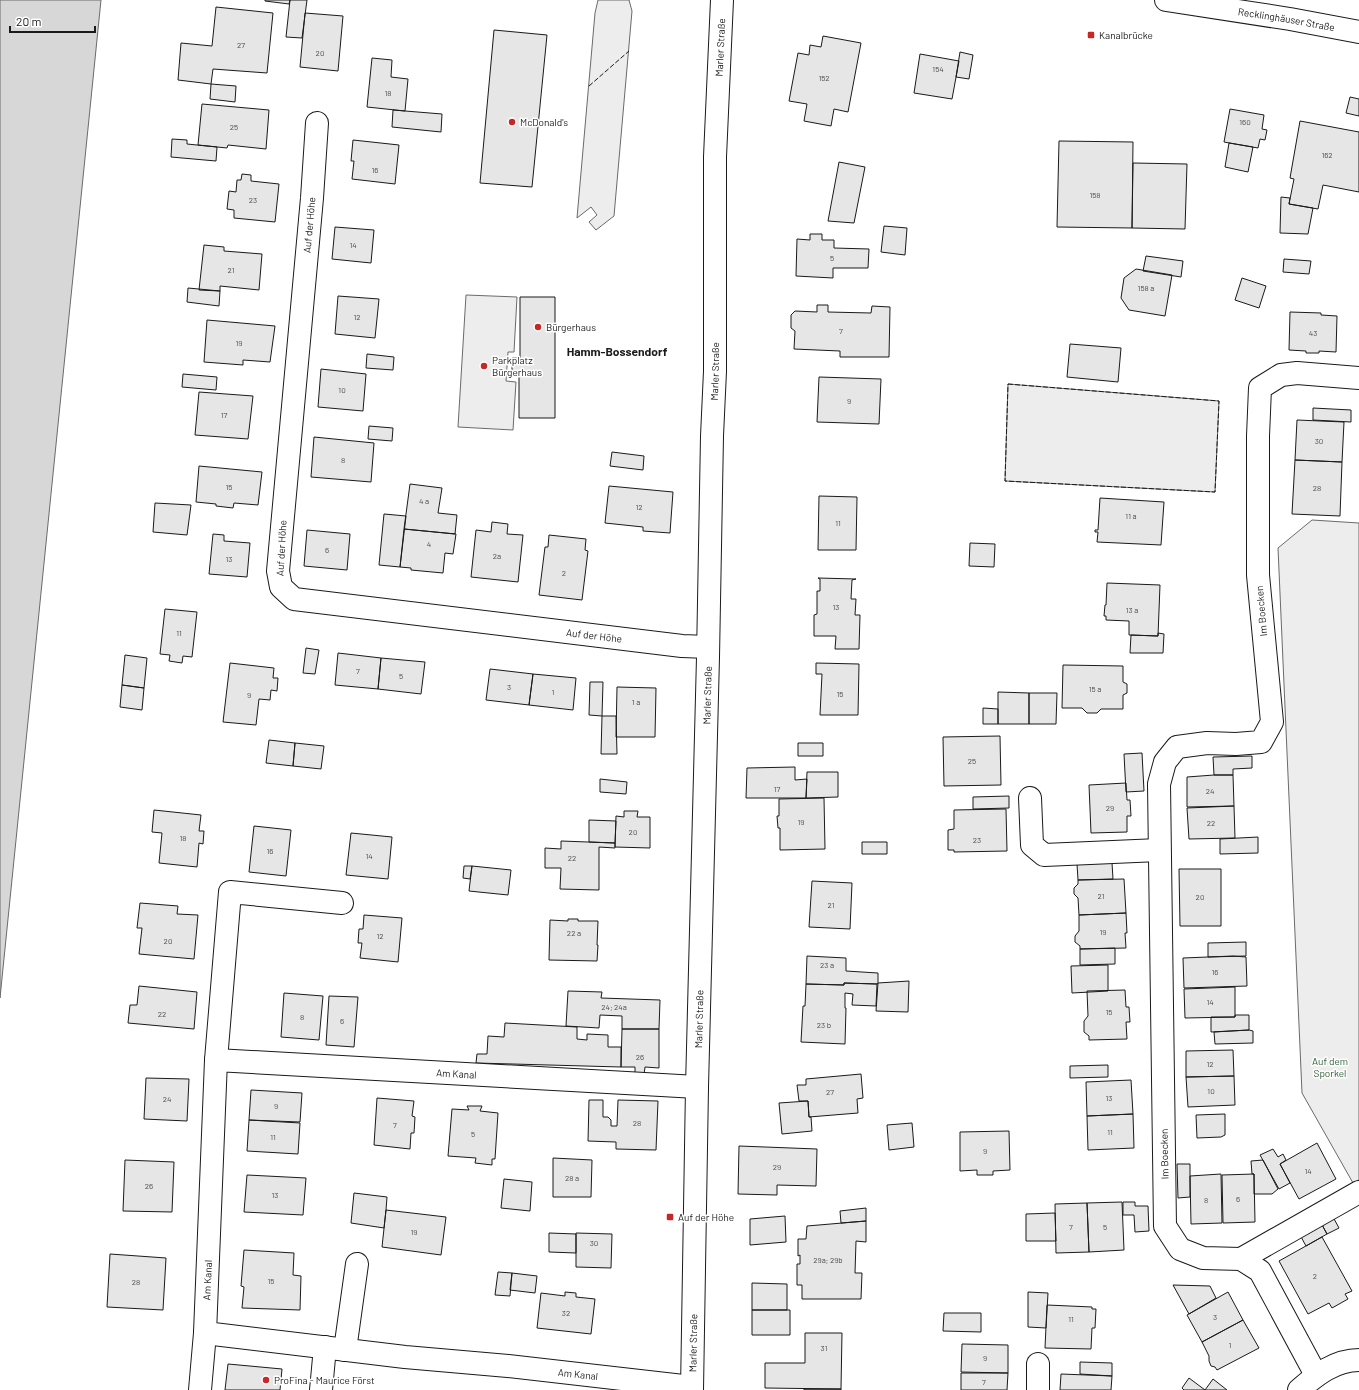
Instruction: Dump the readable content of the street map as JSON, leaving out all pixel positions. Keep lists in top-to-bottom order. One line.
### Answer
{"streets":{"street":["Recklinghäuser Straße","Marler Straße","Auf der Höhe","Im Boecken","Am Kanal"]},"crossings":[["Marler Straße","Auf der Höhe"],["Marler Straße","Am Kanal"]],"districts":["Hamm-Bossendorf"],"parks":["Auf dem Sporkel"],"places":{"transit":["Kanalbrücke","Auf der Höhe"],"other":["McDonald's","Bürgerhaus","Parkplatz Bürgerhaus","ProFina - Maurice Först"]},"house_numbers":["27","20","154","152","18","160","25","162","16","158","23","14","5","21","158 a","12","7","43","19","10","9","17","30","8","15","28","4 a","12","11 a","11","4","6","2a","13","2","13","13 a","11","7","5","3","15 a","1","15","9","1 a","25","17","24","29","19","22","20","18","23","16","14","22","21","20","21","19","22 a","12","20","23 a","16","14","24; 24a","15","22","8","6","23 b","26","12","10","27","13","24","9","28","7","11","5","11","9","29","14","28 a","26","13","6","8","7","5","19","30","29a; 29b","2","15","28","32","3","11","1","31","9","7"],"scale_bar":"20 m"}
